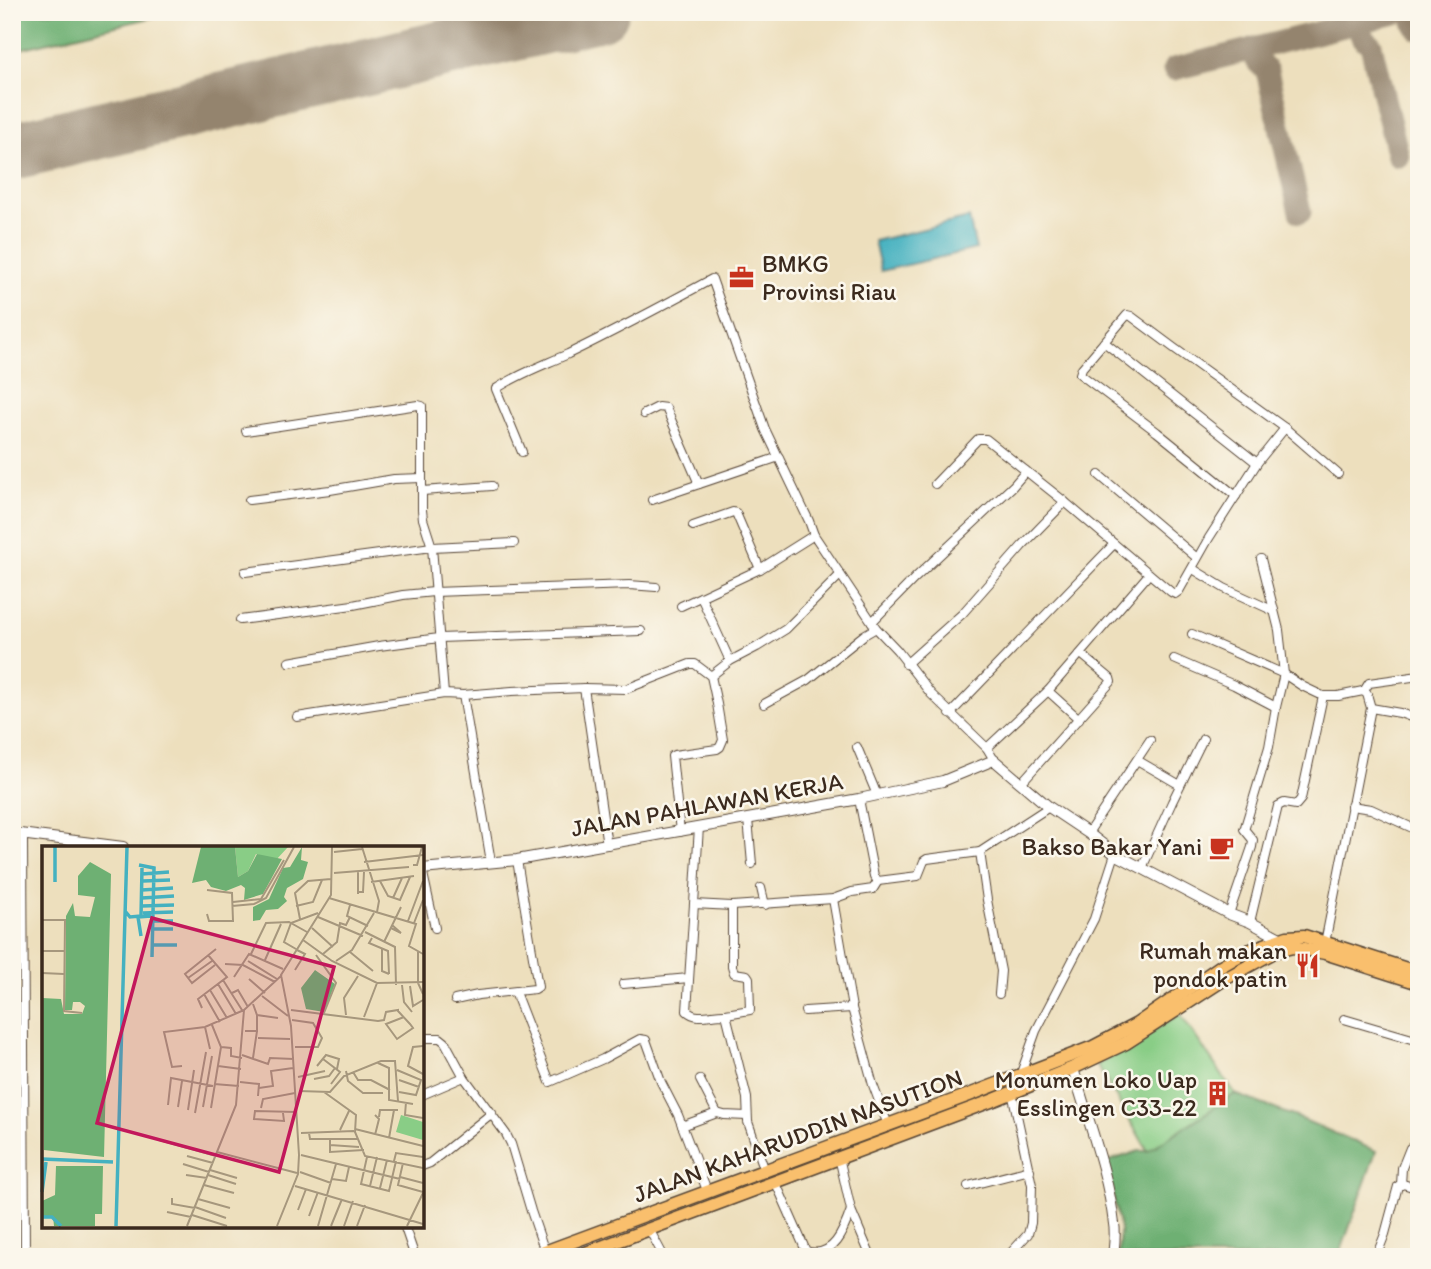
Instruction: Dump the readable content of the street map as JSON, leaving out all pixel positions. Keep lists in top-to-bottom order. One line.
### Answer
{"streets":{"highway":["JALAN KAHARUDDIN NASUTION"],"street":["JALAN PAHLAWAN KERJA"]},"places":{"office":["BMKG Provinsi Riau"],"cafe":["Bakso Bakar Yani"],"restaurant":["Rumah makan pondok patin"],"building":["Monumen Loko Uap Esslingen C33-22"]}}
